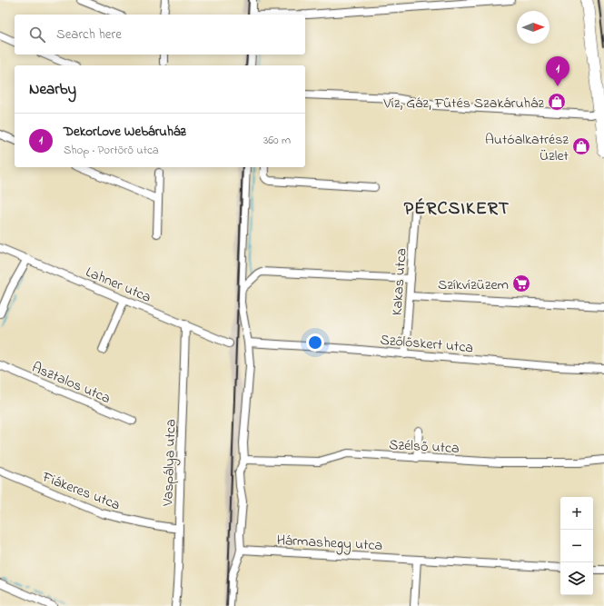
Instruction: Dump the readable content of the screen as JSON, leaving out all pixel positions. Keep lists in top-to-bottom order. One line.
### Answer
{"streets":{"street":["Kakas utca","Lahner utca","Szőlőskert utca","Asztalos utca","Szélső utca","Vaspálya utca","Fiákeres utca","Hármashegy utca"]},"crossings":[["Kakas utca","Szőlőskert utca"],["Lahner utca","Vaspálya utca"],["Vaspálya utca","Fiákeres utca"]],"districts":["PÉRCSIKERT"],"places":{"shop":["Víz, Gáz, Fűtés Szakáruház","Autóalkatrész Üzlet"],"supermarket":["Szíkvízüzem"]},"north":"right","page":{"search":"Search here","pins":"1","heading":"Nearby","list":[{"mark":"1","name":"DekorLove Webáruház","note":"Shop · Portörő utca","value":"360 m"}],"map_buttons":["+","−"]}}
